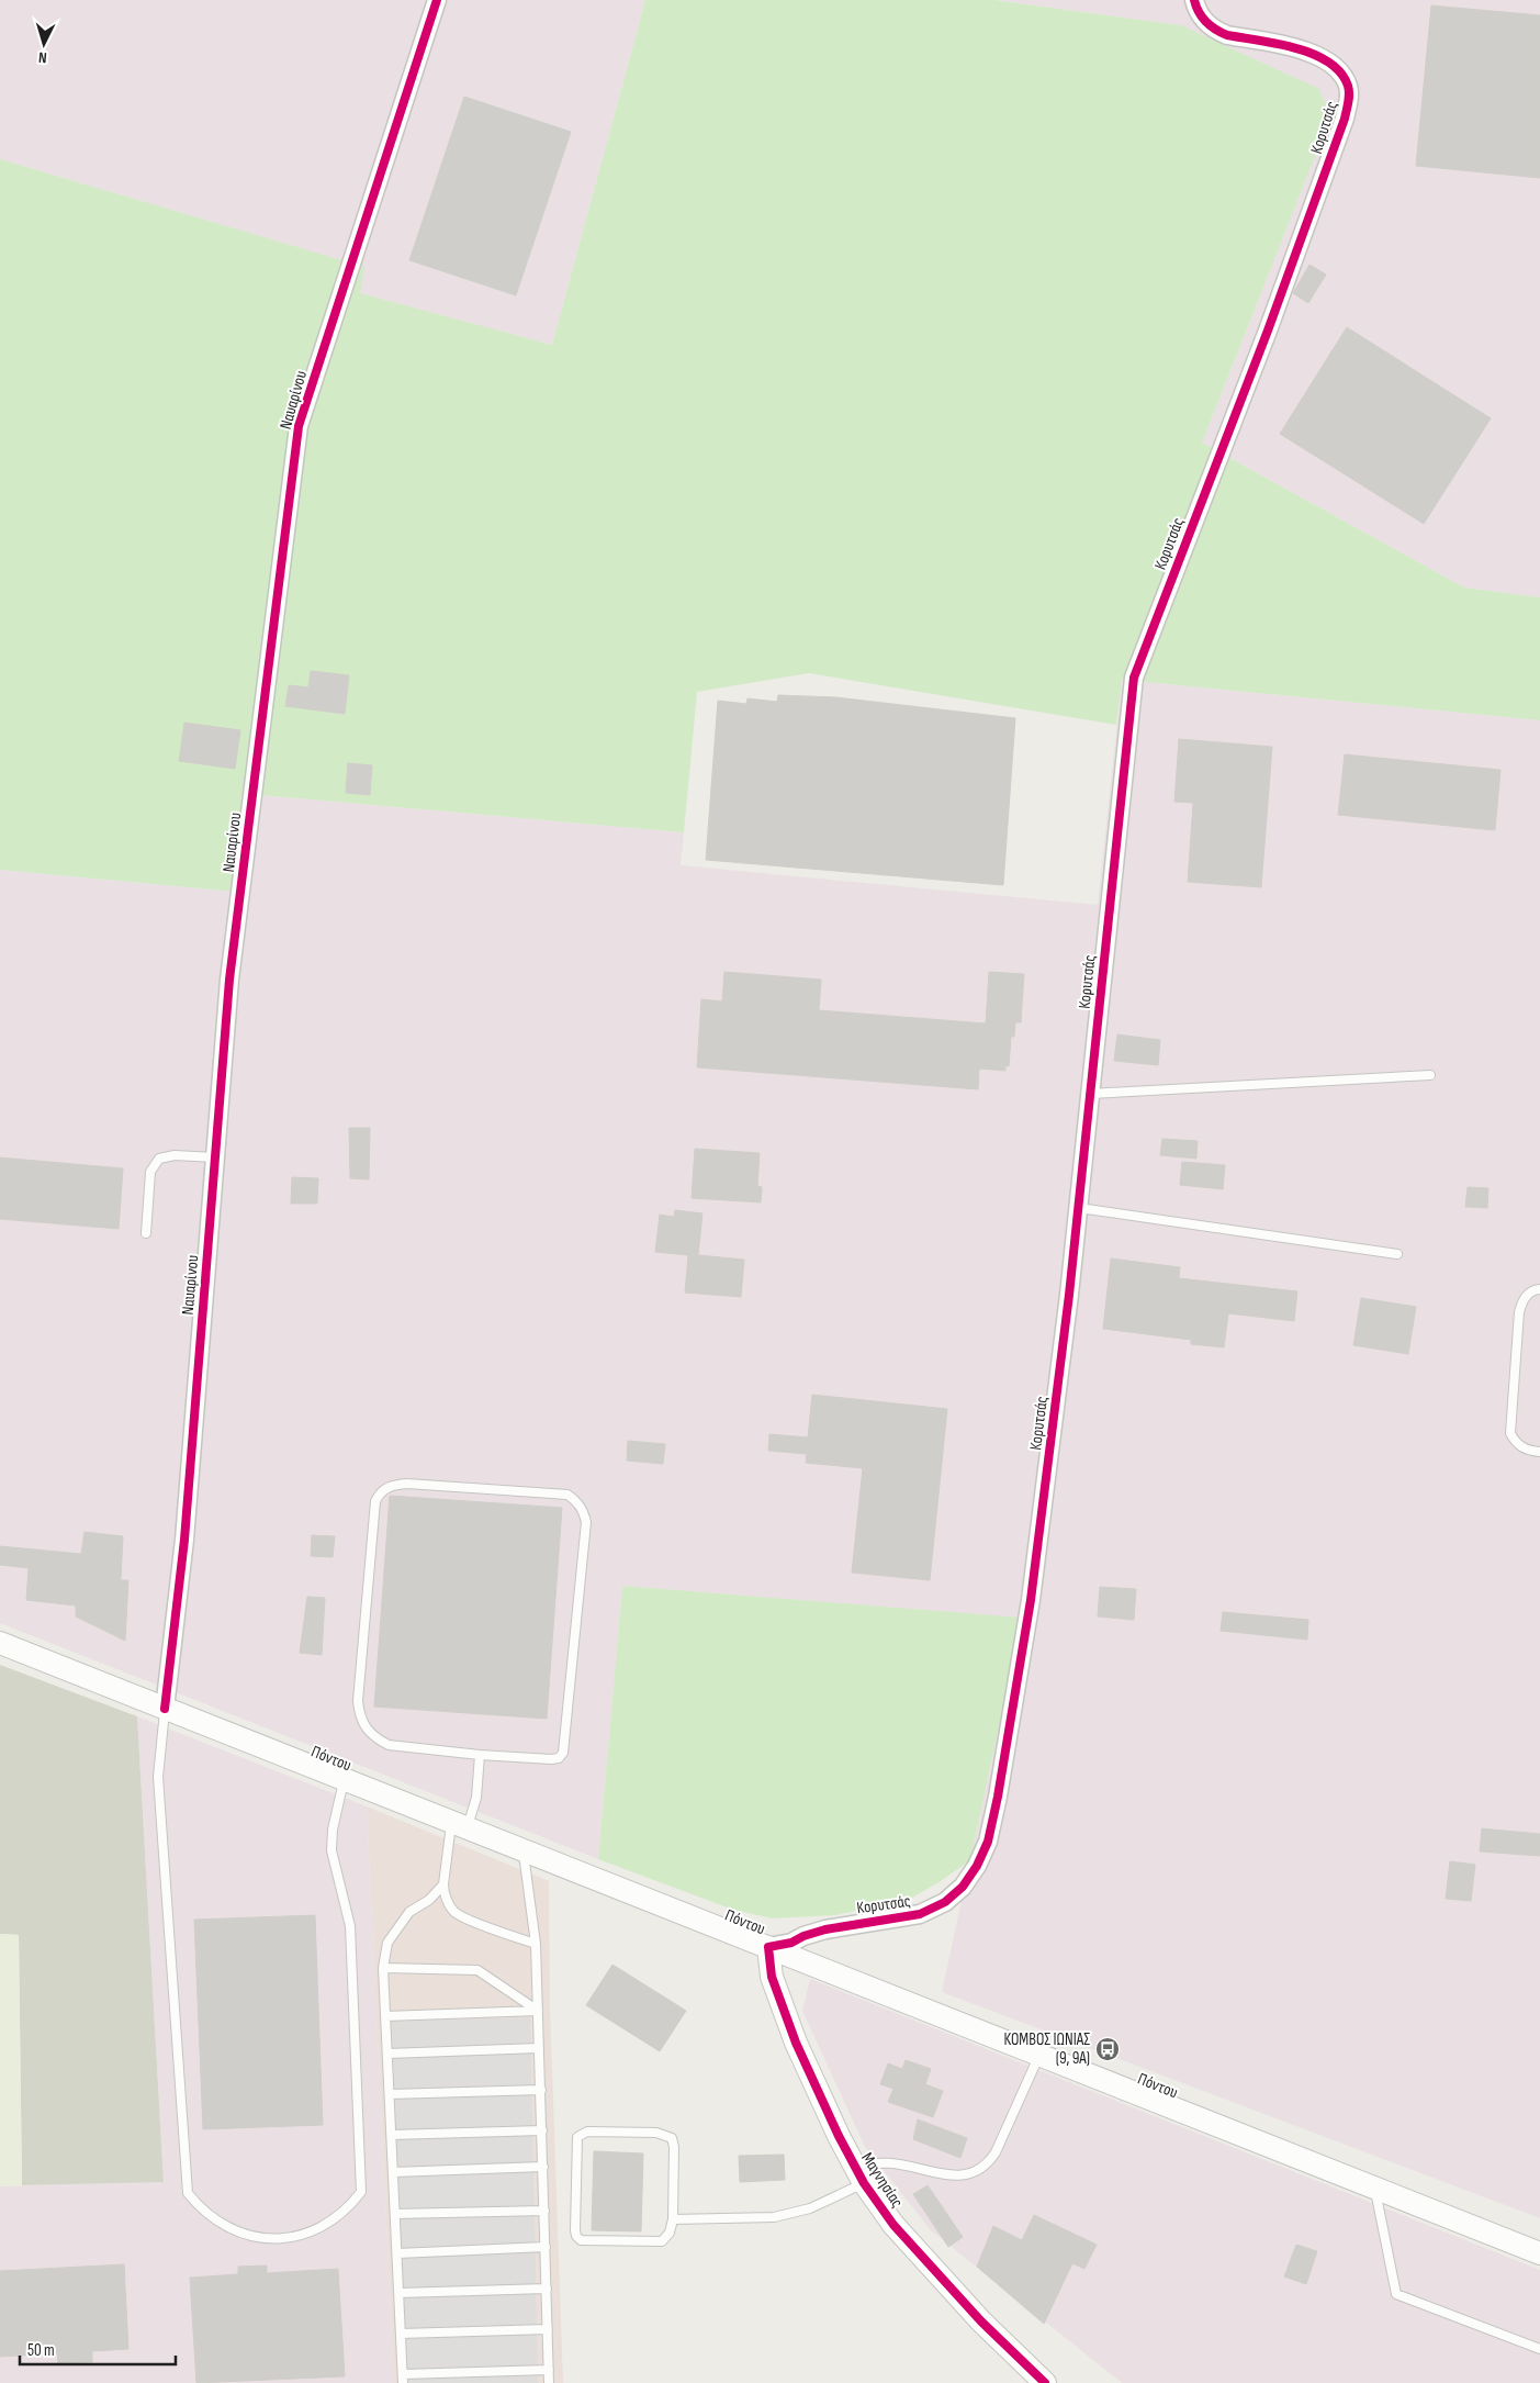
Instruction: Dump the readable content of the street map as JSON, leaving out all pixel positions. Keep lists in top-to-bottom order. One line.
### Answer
{"streets":{"street":["Κορυτσάς","Ναυαρίνου","Πόντου","Μαγνησίας"]},"crossings":[["Κορυτσάς","Πόντου"],["Κορυτσάς","Μαγνησίας"],["Ναυαρίνου","Πόντου"],["Πόντου","Μαγνησίας"]],"places":{"bus stop":["ΚΟΜΒΟΣ ΙΩΝΙΑΣ (9, 9Α)"]},"scale_bar":"50 m","north":"bottom"}
